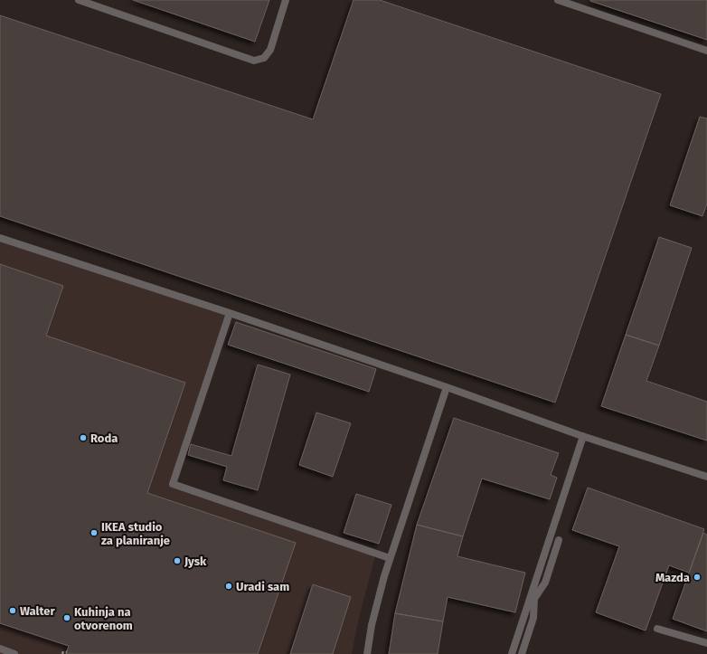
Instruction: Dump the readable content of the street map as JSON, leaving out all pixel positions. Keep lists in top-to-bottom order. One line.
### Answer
{"places":["Roda","IKEA studio za planiranje","Jysk","Mazda","Uradi sam","Walter","Kuhinja na otvorenom"]}
